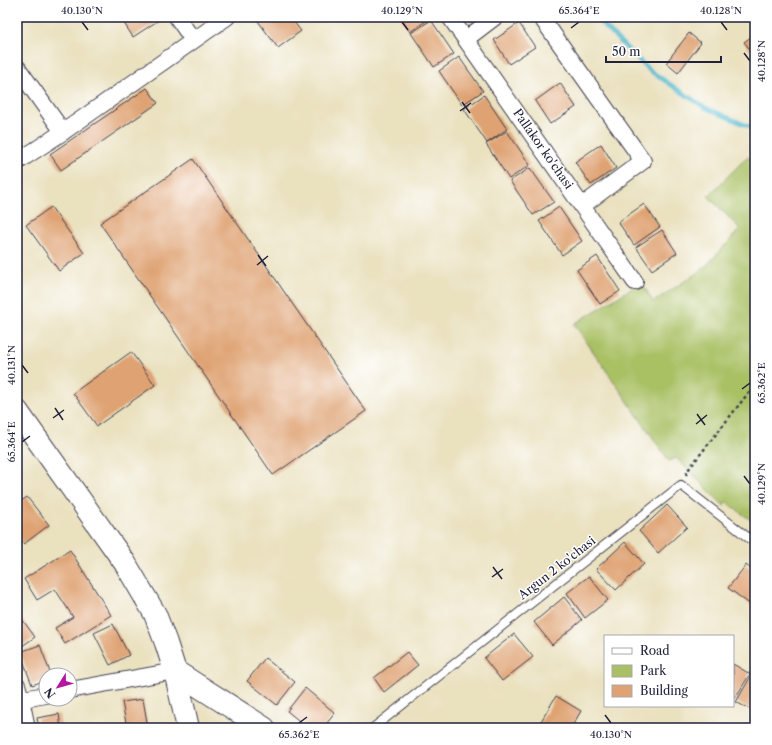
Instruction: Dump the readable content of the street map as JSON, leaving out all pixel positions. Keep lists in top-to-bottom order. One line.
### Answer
{"streets":{"street":["Pallakor ko'chasi"],"lane":["Argun 2 ko'chasi"]},"legend":["Road","Park","Building"],"scale_bar":"50 m","north":"bottom left","coordinates":["40.130°N","40.129°N","65.364°E","40.128°N","40.131°N","65.362°E"]}
